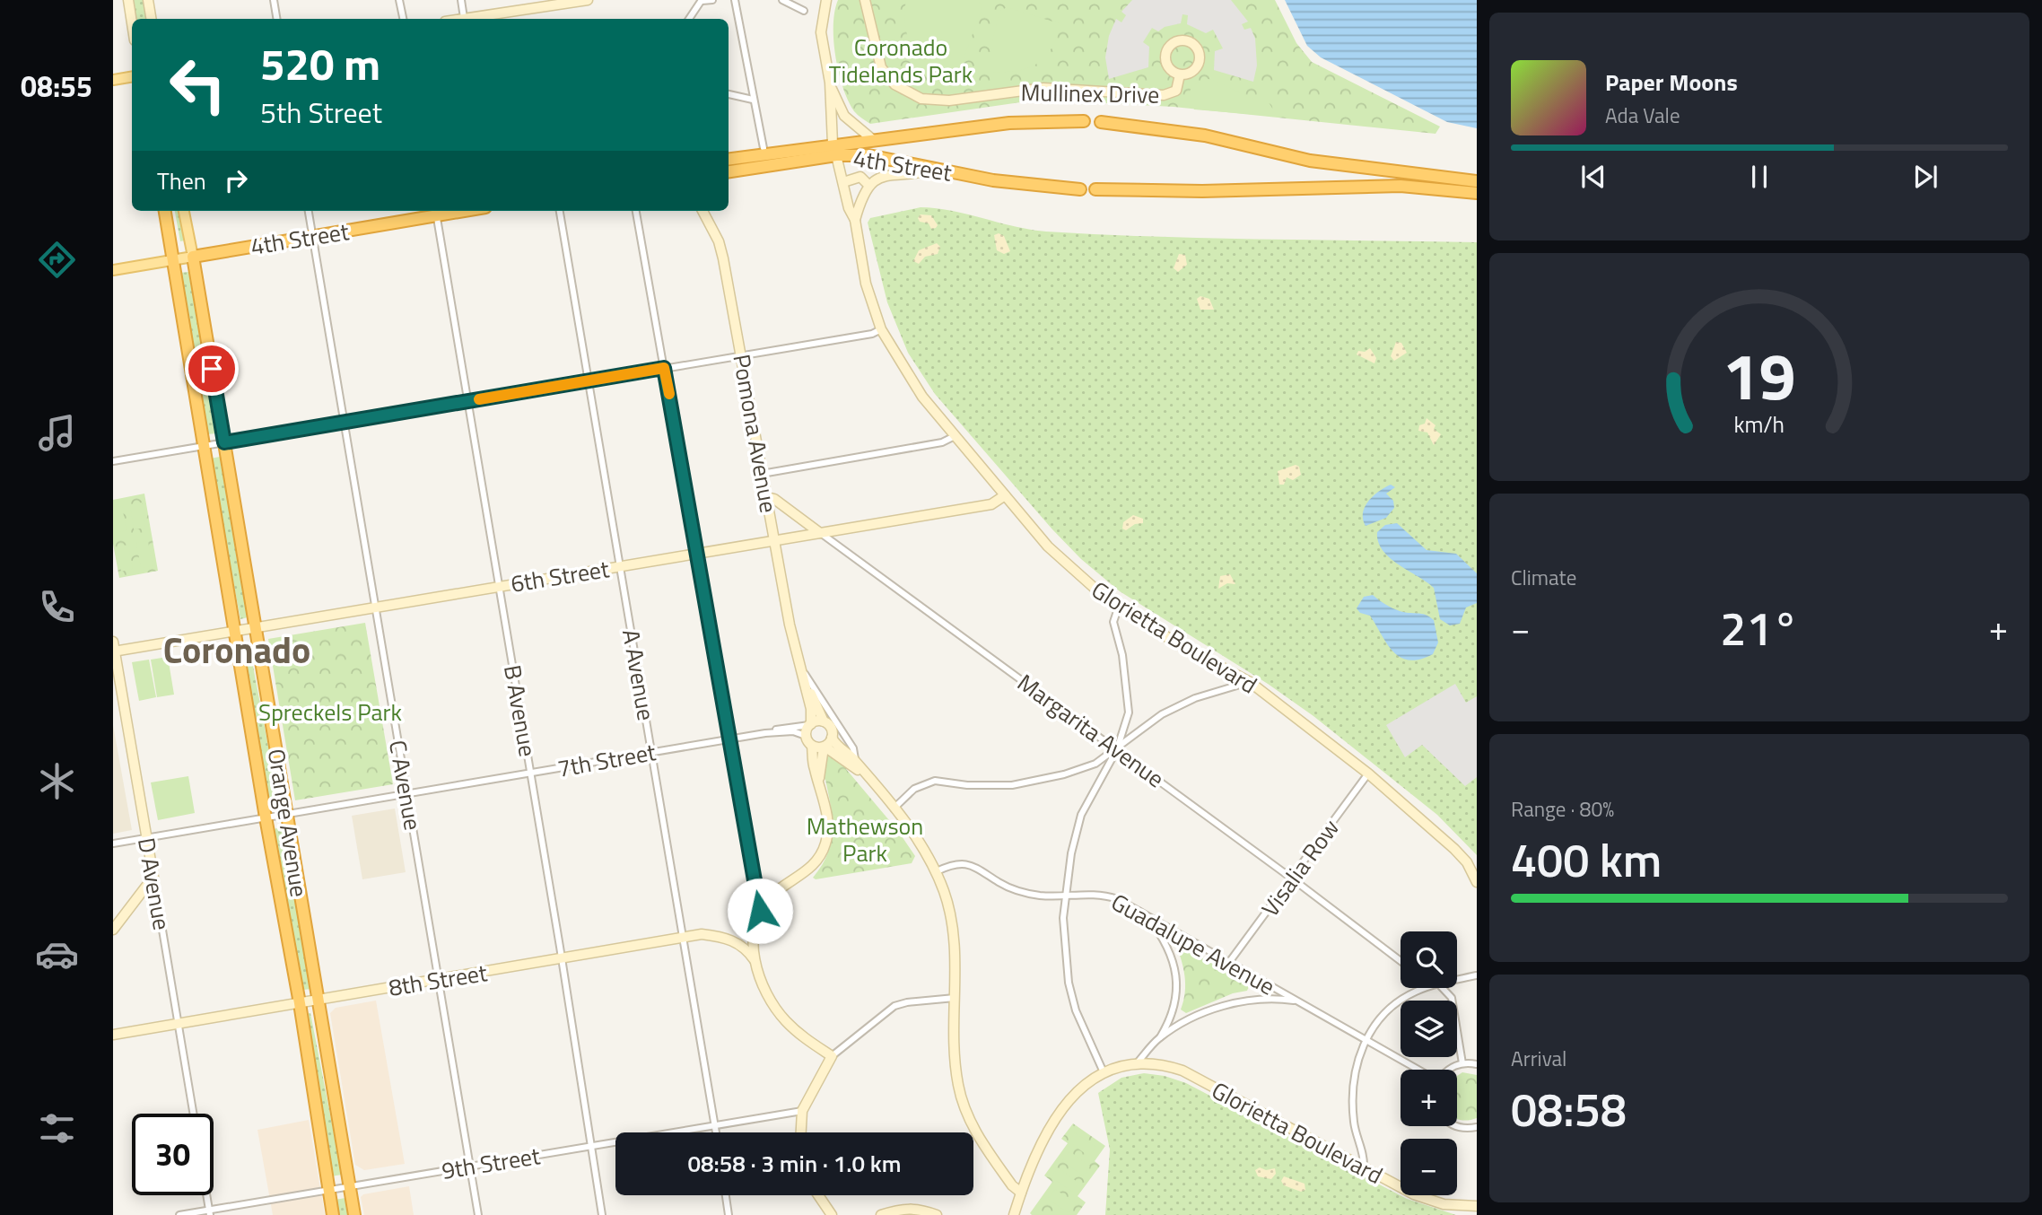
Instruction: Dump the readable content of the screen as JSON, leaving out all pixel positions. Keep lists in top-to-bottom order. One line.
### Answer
{"streets":{"highway":["4th Street","Orange Avenue"],"street":["Mullinex Drive","Pomona Avenue","6th Street","Glorietta Boulevard","A Avenue","B Avenue","Margarita Avenue","7th Street","C Avenue","Visalia Row","D Avenue","Guadalupe Avenue","8th Street","9th Street"]},"crossings":[["4th Street","Glorietta Boulevard"],["4th Street","B Avenue"],["4th Street","C Avenue"],["4th Street","Orange Avenue"],["Pomona Avenue","6th Street"],["Pomona Avenue","Glorietta Boulevard"],["Pomona Avenue","Margarita Avenue"],["Pomona Avenue","7th Street"],["Pomona Avenue","Guadalupe Avenue"],["6th Street","Glorietta Boulevard"],["6th Street","A Avenue"],["6th Street","B Avenue"],["6th Street","Margarita Avenue"],["6th Street","C Avenue"],["6th Street","Orange Avenue"],["6th Street","D Avenue"],["Glorietta Boulevard","Visalia Row"],["A Avenue","7th Street"],["A Avenue","8th Street"],["A Avenue","9th Street"],["B Avenue","7th Street"],["B Avenue","8th Street"],["B Avenue","9th Street"],["Margarita Avenue","Visalia Row"],["7th Street","C Avenue"],["7th Street","Orange Avenue"],["7th Street","D Avenue"],["C Avenue","8th Street"],["C Avenue","9th Street"],["Orange Avenue","8th Street"],["Orange Avenue","9th Street"],["Visalia Row","Guadalupe Avenue"],["D Avenue","8th Street"]],"districts":["Coronado"],"parks":["Coronado Tidelands Park","Spreckels Park","Mathewson Park"],"page":{"tabs":"08:55","turn":["520 m","5th Street"],"song":["Paper Moons","Ada Vale"],"then":"Then","tile":["Climate",["Range · 80%","400 km"],["Arrival","08:58"]],"heat":["−","21°","+"],"map_buttons":["+","−"],"limit":"30","trip":"08:58 · 3 min · 1.0 km","gauge":["19","km/h"]}}
